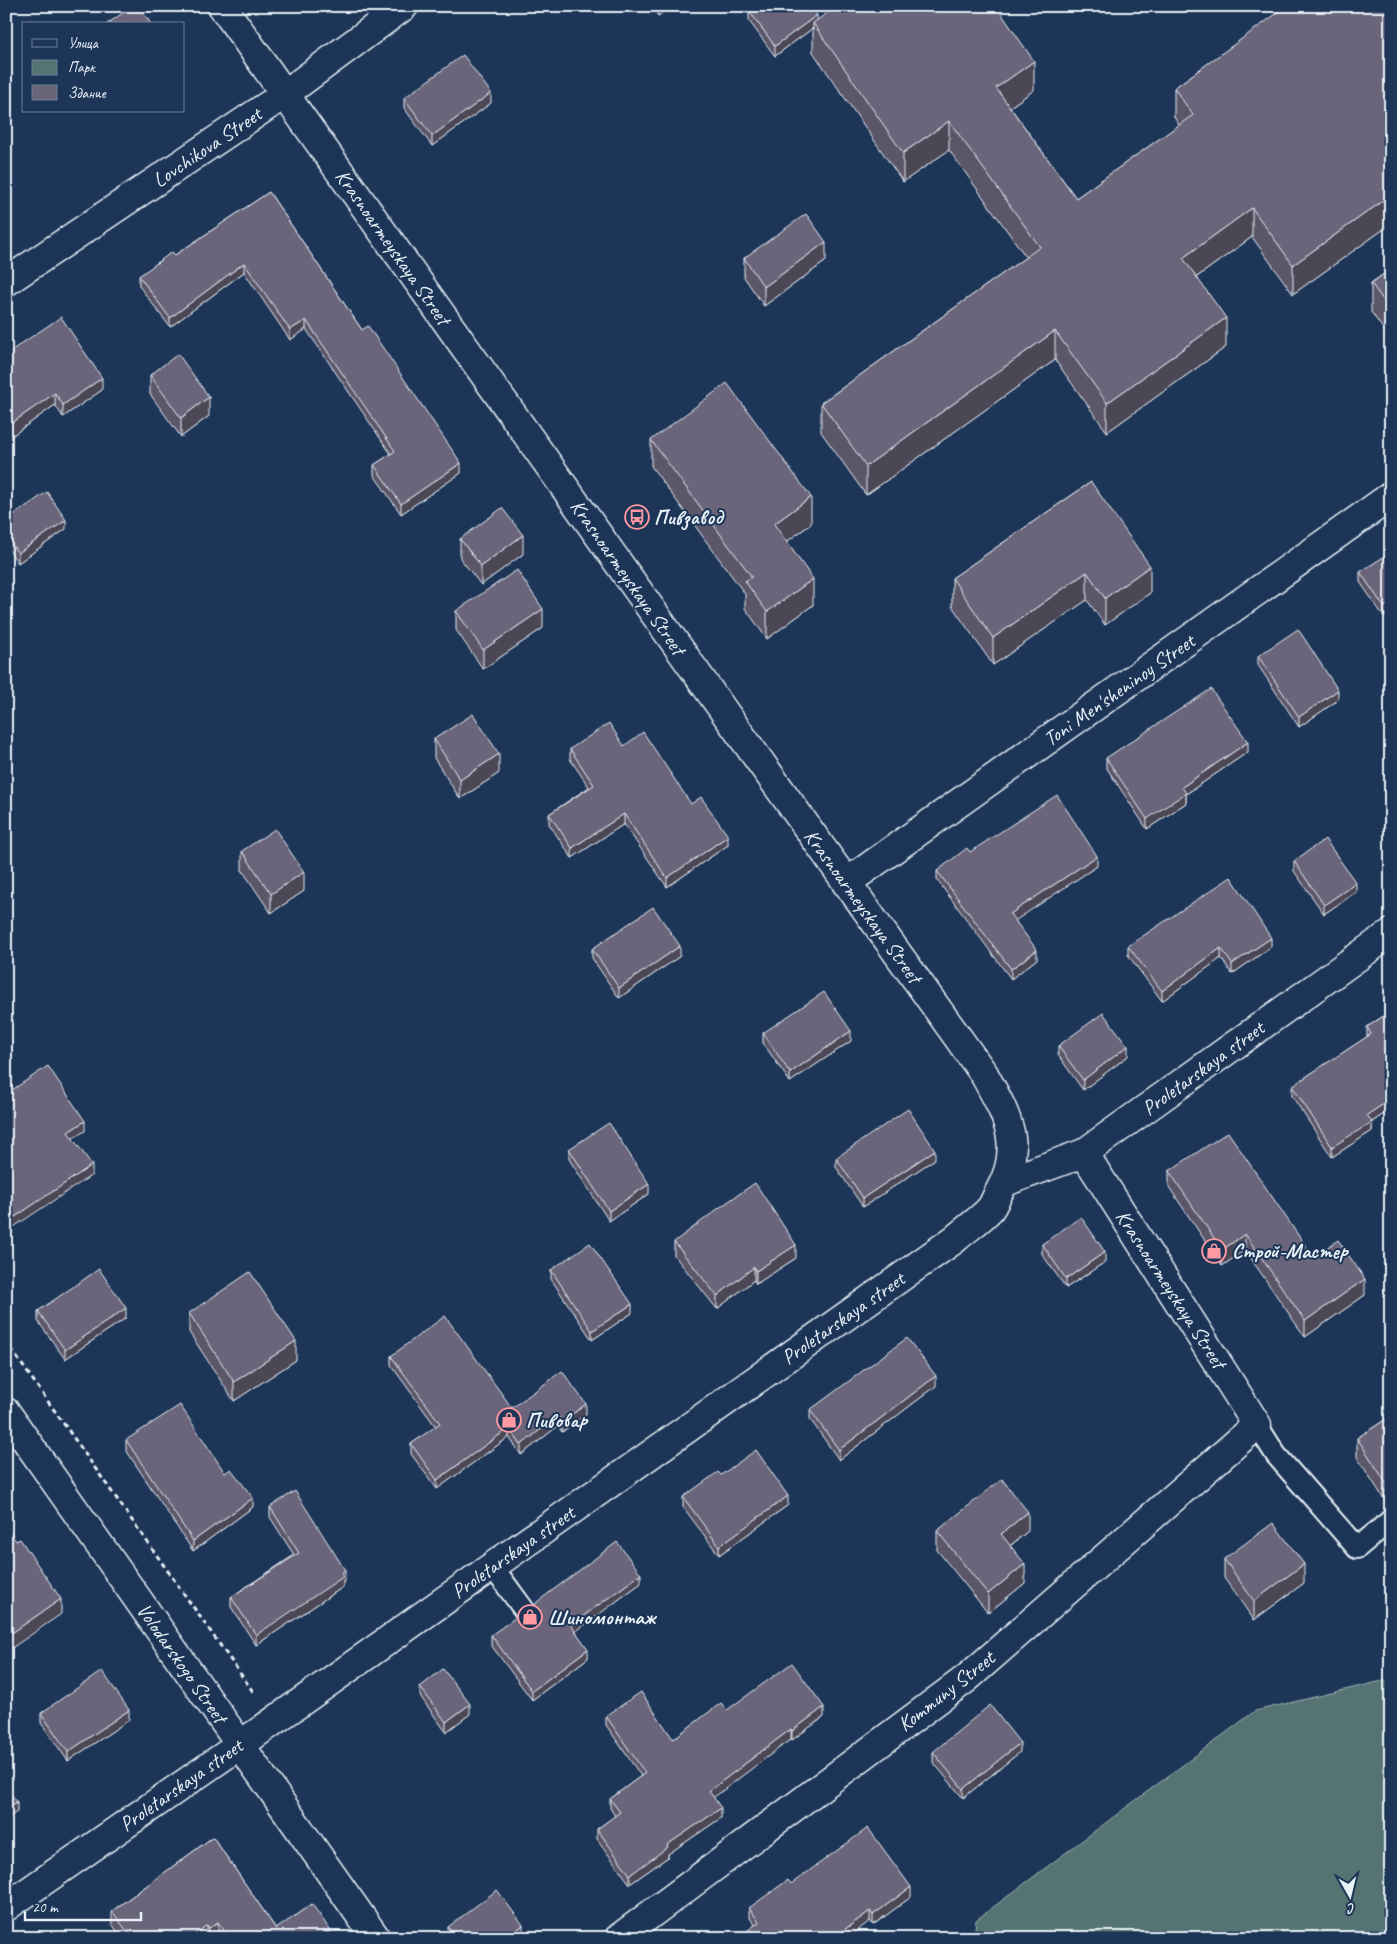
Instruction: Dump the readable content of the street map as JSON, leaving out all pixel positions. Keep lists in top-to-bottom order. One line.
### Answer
{"streets":{"street":["Lovchikova Street","Krasnoarmeyskaya Street","Toni Men'sheninoy Street","Proletarskaya street","Volodarskogo Street","Kommuny Street"]},"crossings":[["Lovchikova Street","Krasnoarmeyskaya Street"],["Krasnoarmeyskaya Street","Toni Men'sheninoy Street"],["Krasnoarmeyskaya Street","Proletarskaya street"],["Krasnoarmeyskaya Street","Kommuny Street"],["Proletarskaya street","Volodarskogo Street"]],"places":{"bus stop":["Пивзавод"],"shop":["Строй-Мастер","Пивовар","Шиномонтаж"]},"legend":["Улица","Парк","Здание"],"scale_bar":"20 m","north":"bottom"}
